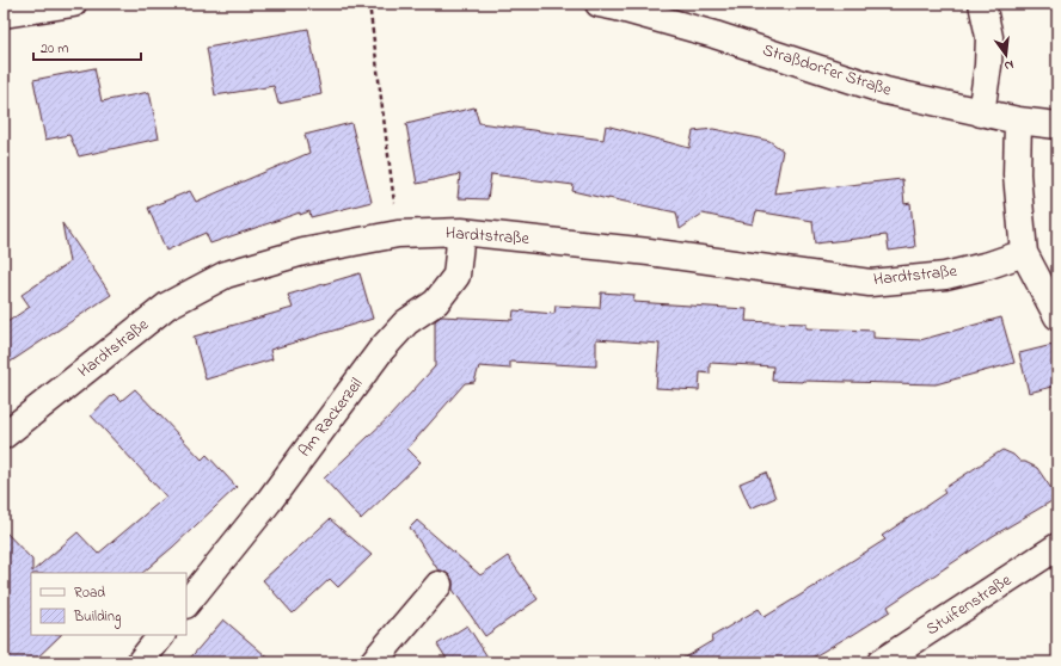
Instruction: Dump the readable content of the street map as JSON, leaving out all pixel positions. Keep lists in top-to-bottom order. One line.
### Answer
{"streets":{"street":["Straßdorfer Straße","Hardtstraße","Am Rackerzeil","Stuifenstraße"]},"crossings":[["Hardtstraße","Am Rackerzeil"]],"legend":["Road","Building"],"scale_bar":"20 m","north":"bottom"}
